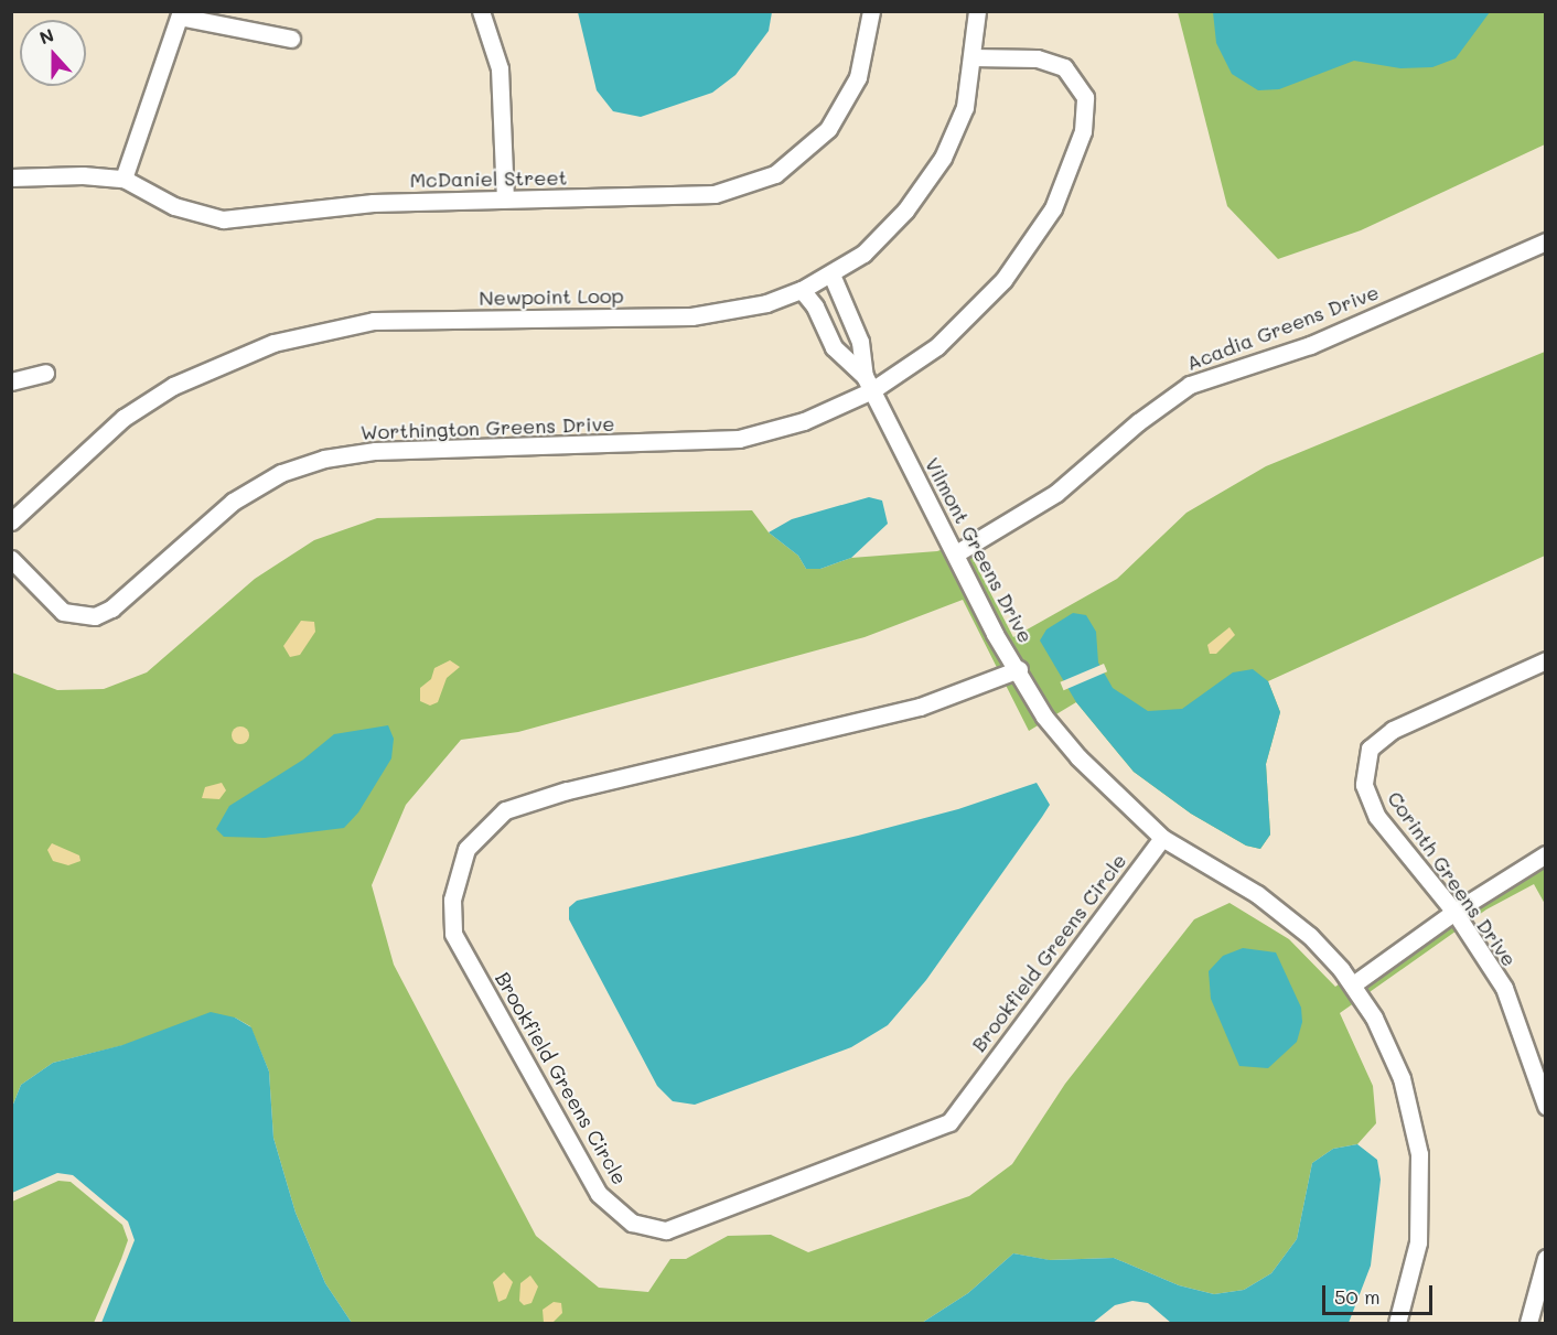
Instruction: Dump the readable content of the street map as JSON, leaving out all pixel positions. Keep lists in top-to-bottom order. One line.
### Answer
{"streets":{"street":["McDaniel Street","Newpoint Loop","Acadia Greens Drive","Worthington Greens Drive","Vilmont Greens Drive","Corinth Greens Drive","Brookfield Greens Circle"]},"crossings":[["Newpoint Loop","Worthington Greens Drive"],["Acadia Greens Drive","Vilmont Greens Drive"],["Worthington Greens Drive","Vilmont Greens Drive"],["Vilmont Greens Drive","Brookfield Greens Circle"]],"scale_bar":"50 m","north":"top"}
